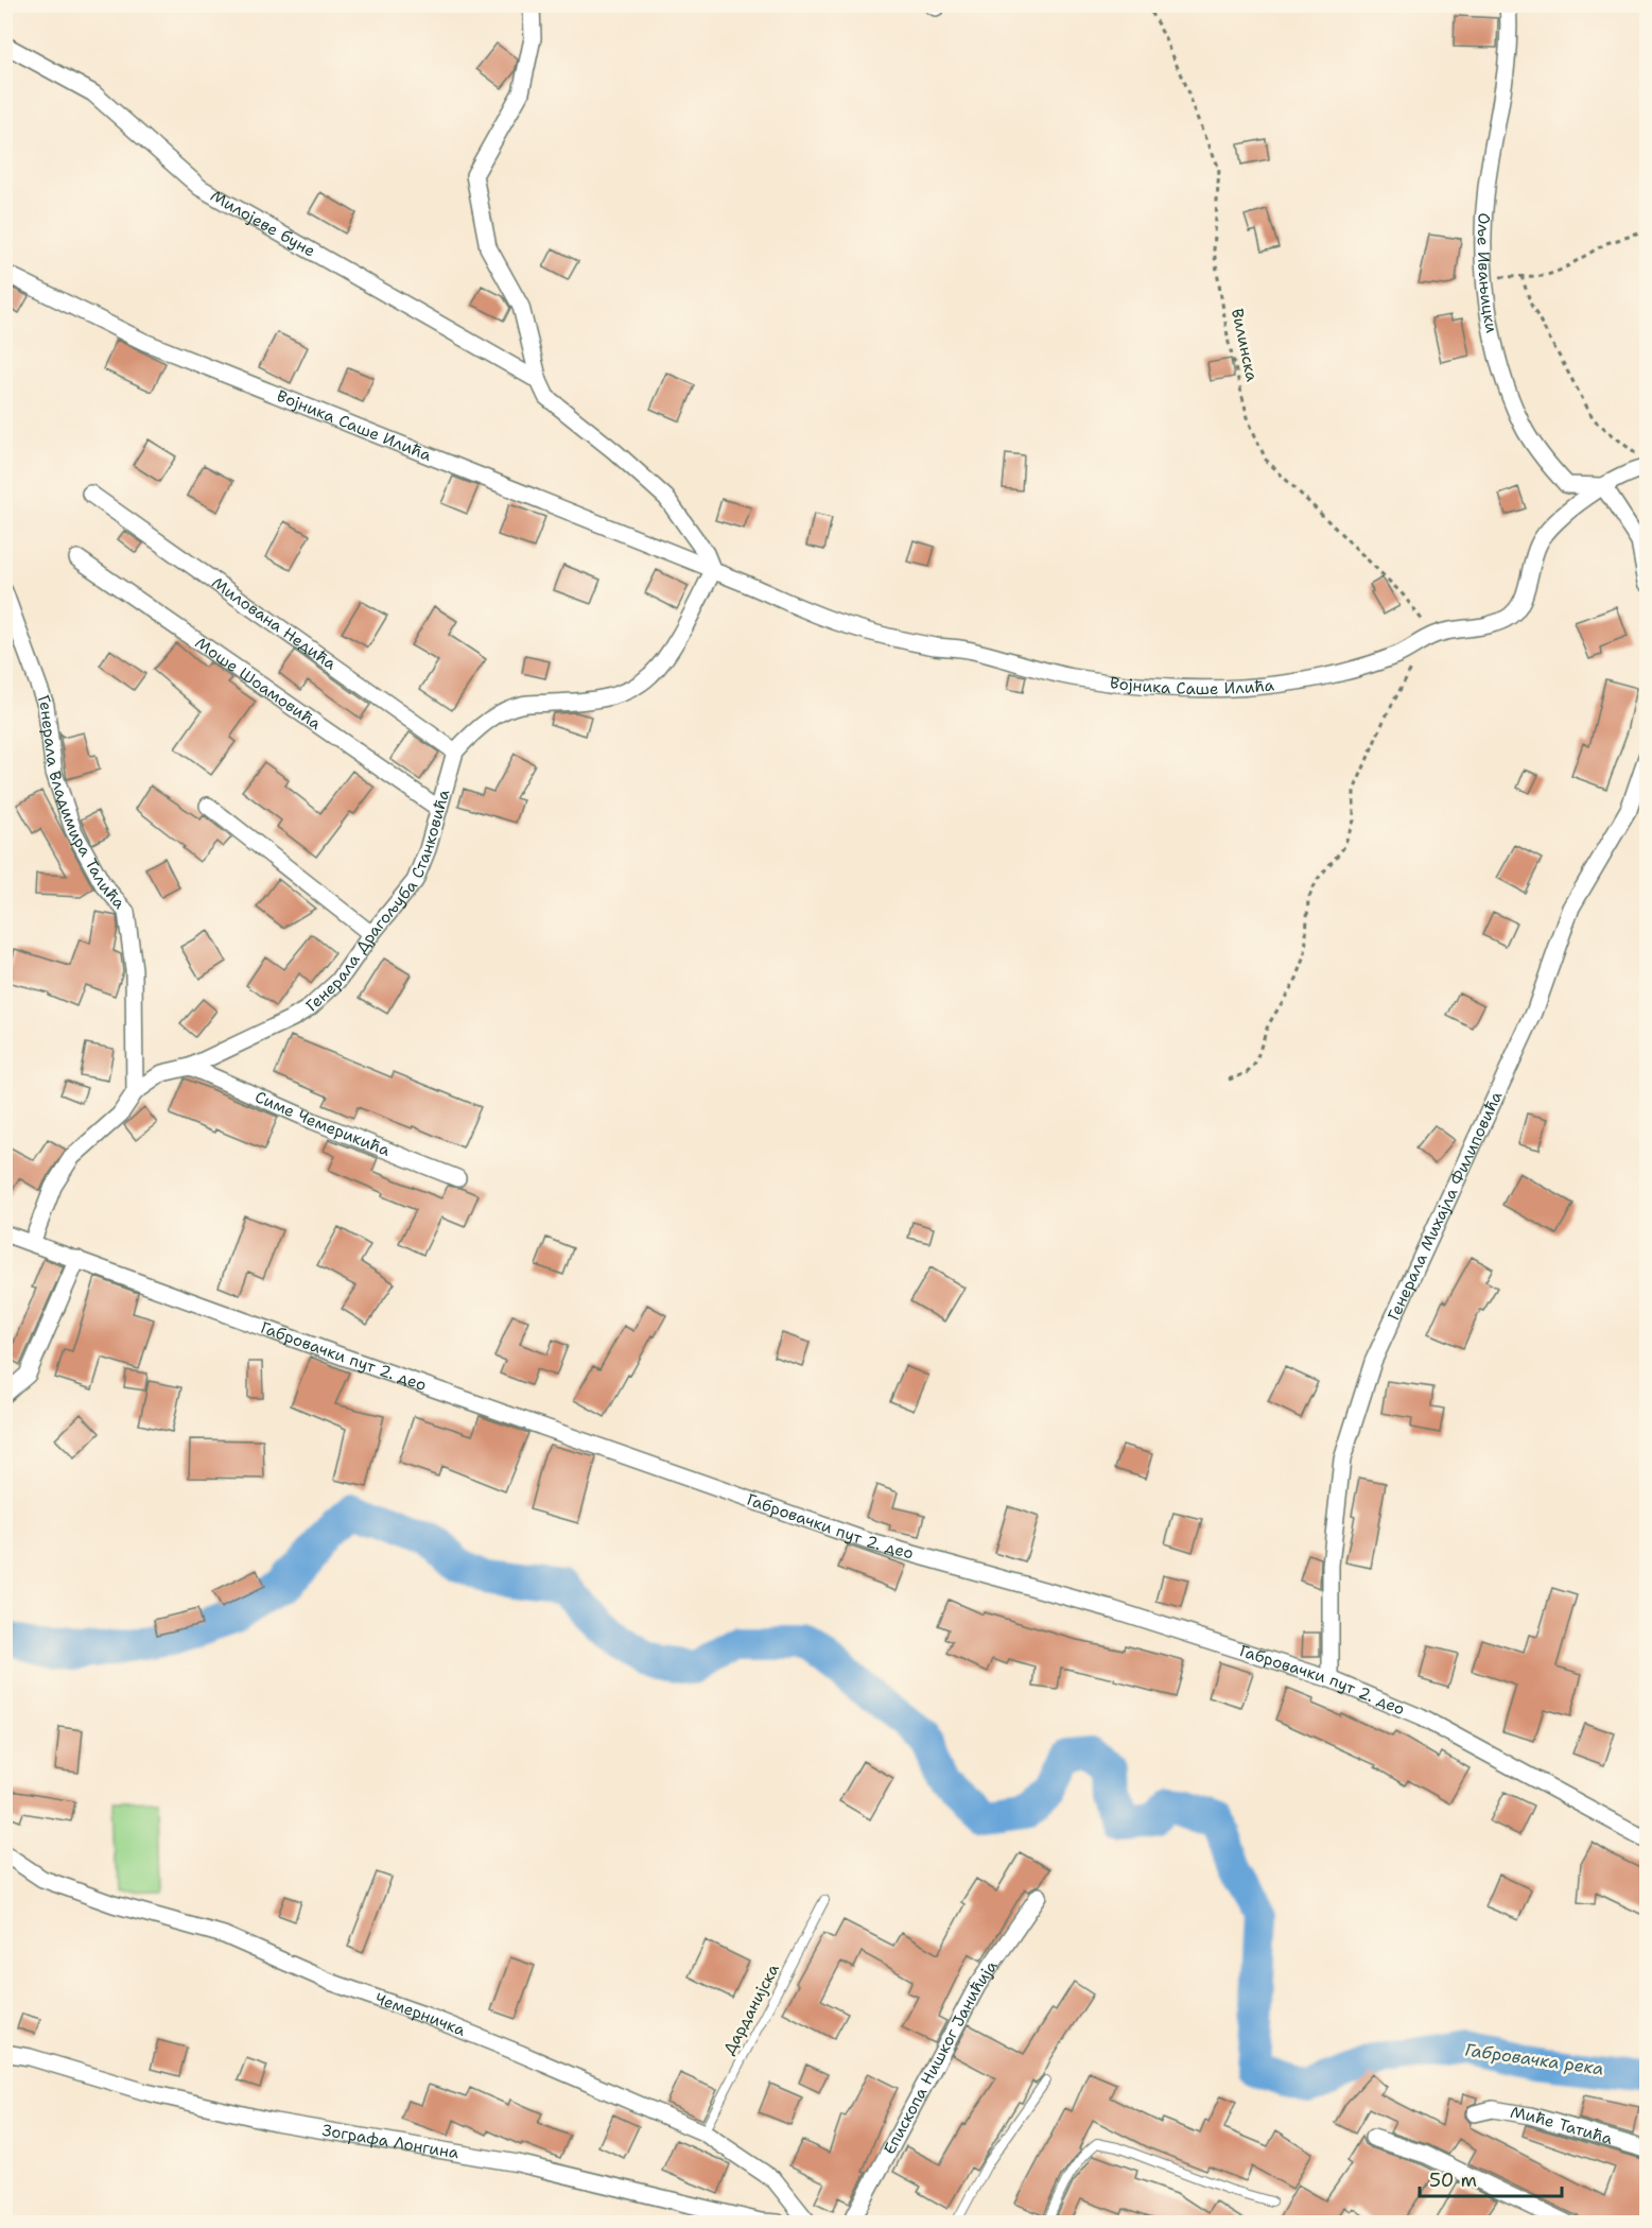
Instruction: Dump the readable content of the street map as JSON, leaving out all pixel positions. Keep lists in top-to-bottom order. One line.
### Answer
{"streets":{"street":["Милојеве буне","Оље Ивањицки","Војника Саше Илића","Милована Недића","Моше Шоамовића","Генерала Владимира Талића","Генерала Драгољуба Станковића","Симе Чемерикића","Генерала Михајла Филиповића","Габровачки пут 2. део","Чемерничка","Епископа Нишког Јанићија","Миће Татића","Зографа Лонгина"],"lane":["Дарданијска"],"path":["Вилинска"]},"crossings":[["Милојеве буне","Војника Саше Илића"],["Милојеве буне","Генерала Драгољуба Станковића"],["Оље Ивањицки","Војника Саше Илића"],["Вилинска","Војника Саше Илића"],["Војника Саше Илића","Генерала Драгољуба Станковића"],["Милована Недића","Генерала Драгољуба Станковића"],["Моше Шоамовића","Генерала Драгољуба Станковића"],["Генерала Владимира Талића","Генерала Драгољуба Станковића"],["Генерала Драгољуба Станковића","Симе Чемерикића"],["Генерала Драгољуба Станковића","Габровачки пут 2. део"],["Генерала Михајла Филиповића","Габровачки пут 2. део"],["Дарданијска","Чемерничка"]],"water":["Габровачка река"],"scale_bar":"50 m"}
